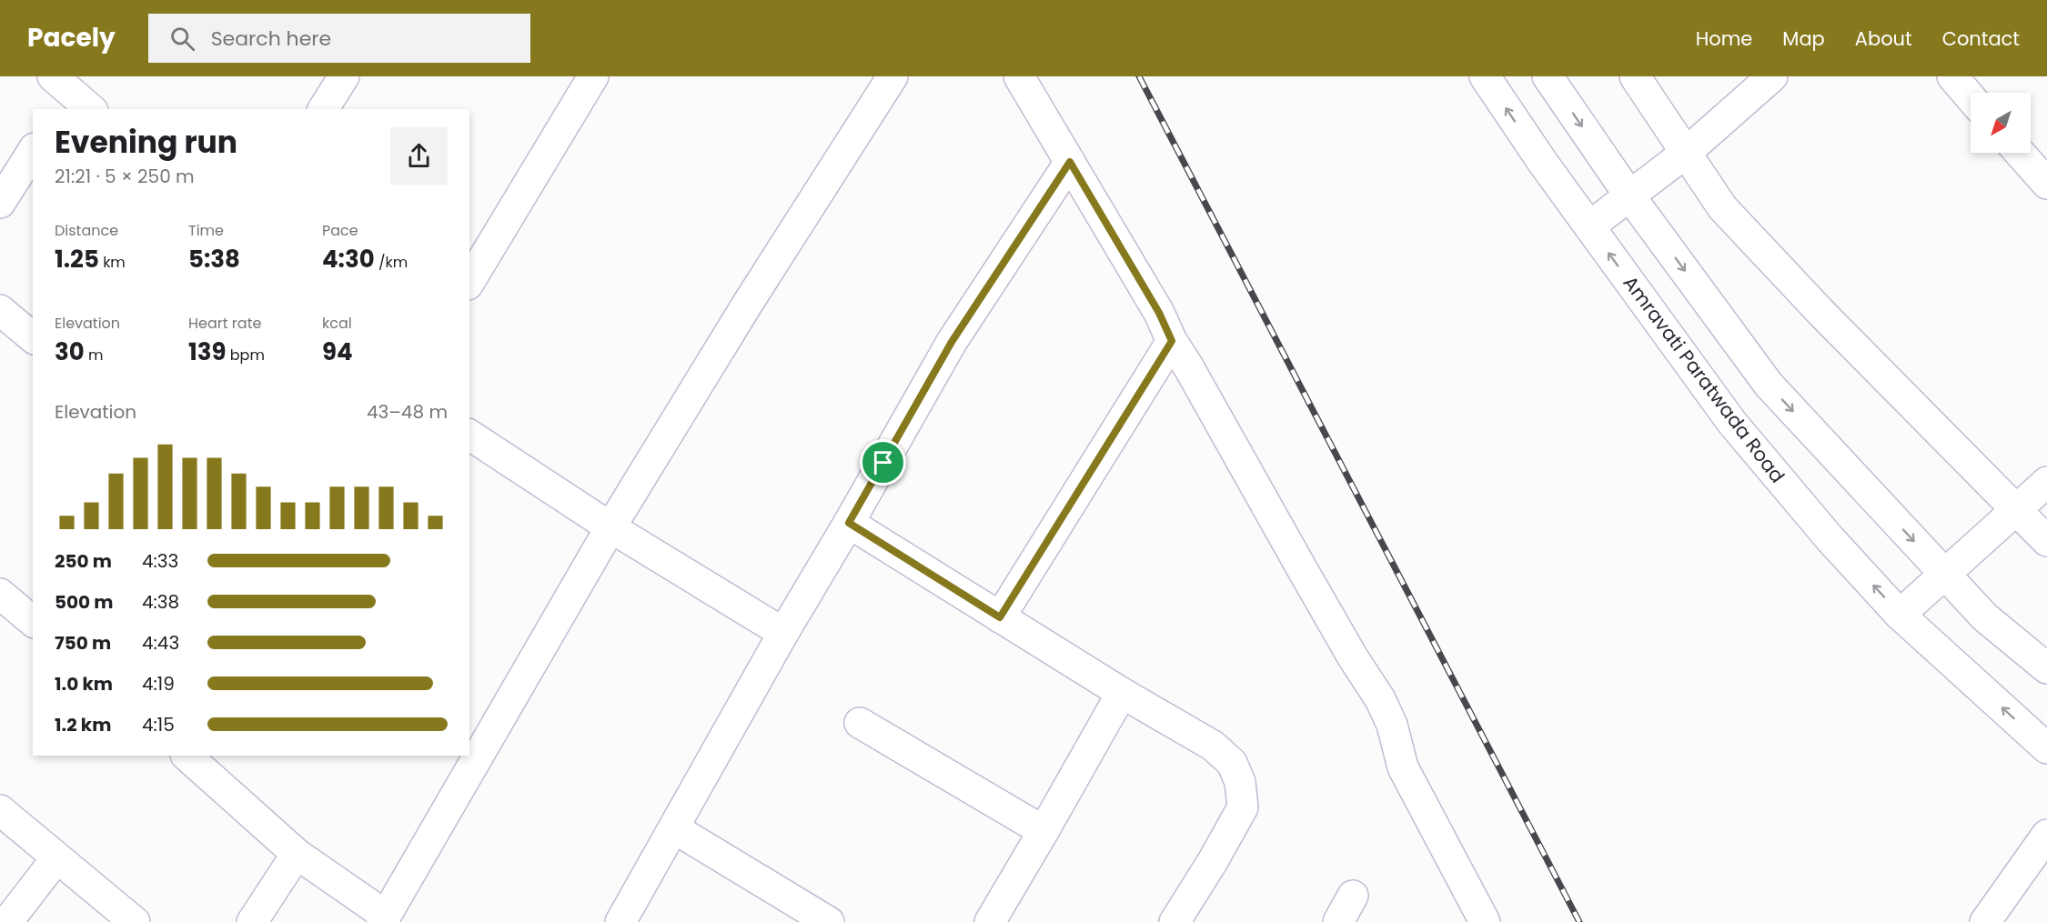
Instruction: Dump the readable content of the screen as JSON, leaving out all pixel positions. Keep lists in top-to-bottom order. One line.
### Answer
{"streets":{"street":["Amravati Paratwada Road"]},"north":"bottom left","page":{"header":"Pacely","search":"Search here","nav":["Home","Map","About","Contact"],"heading":["Evening run","21:21 · 5 × 250 m"],"stats":[["Distance","1.25 km"],["Time","5:38"],["Pace","4:30 /km"],["Elevation","30 m"],["Heart rate","139 bpm"],["kcal","94"]],"chart":["Elevation","43–48 m"],"list":[{"name":"250 m","note":"4:33"},{"name":"500 m","note":"4:38"},{"name":"750 m","note":"4:43"},{"name":"1.0 km","note":"4:19"},{"name":"1.2 km","note":"4:15"}]}}
